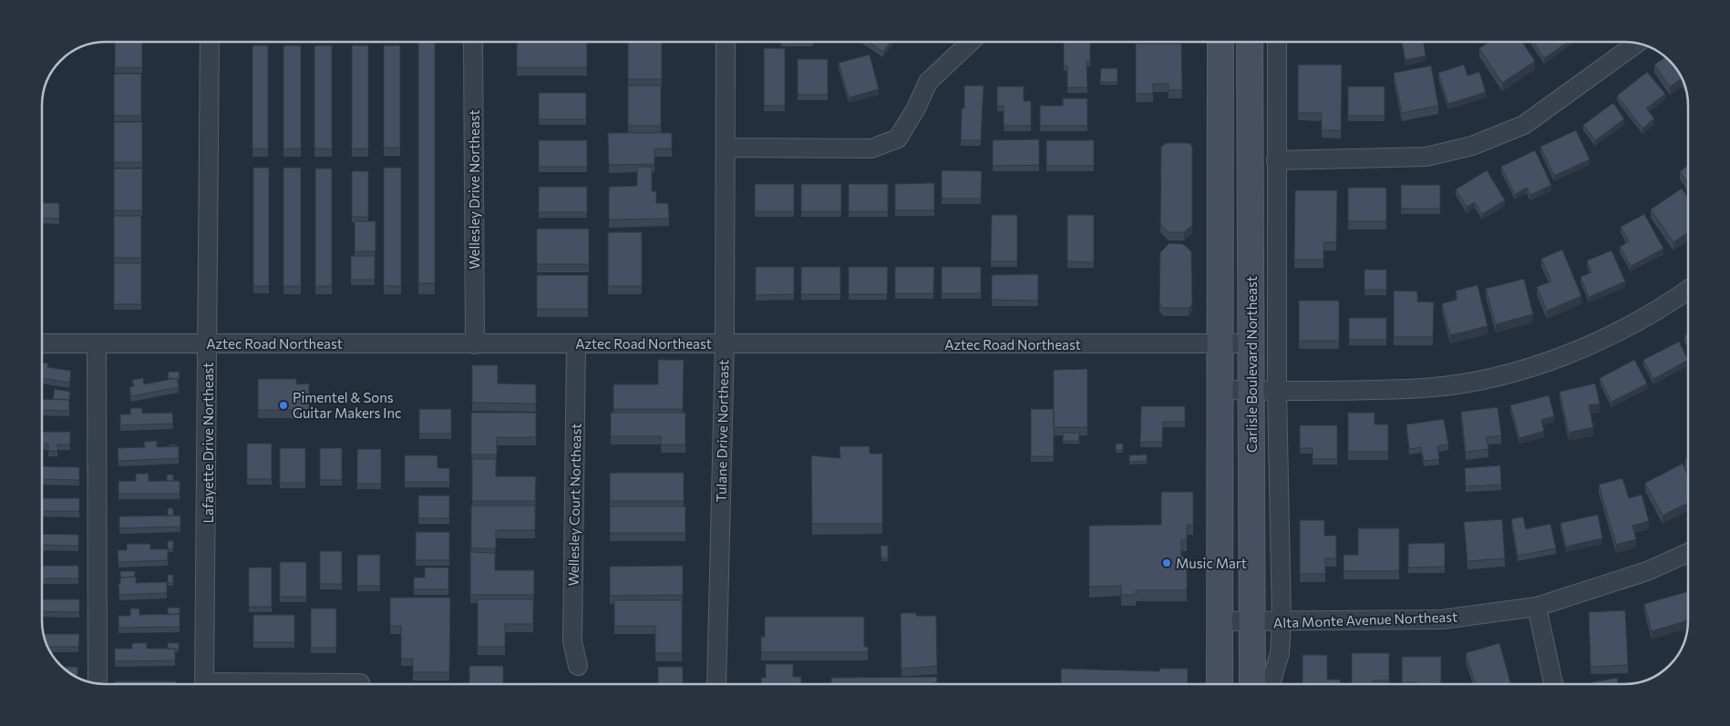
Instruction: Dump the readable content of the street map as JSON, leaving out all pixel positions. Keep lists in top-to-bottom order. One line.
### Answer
{"streets":{"main road":["Carlisle Boulevard Northeast"],"street":["Wellesley Drive Northeast","Aztec Road Northeast","Tulane Drive Northeast","Lafayette Drive Northeast","Wellesley Court Northeast","Alta Monte Avenue Northeast"]},"crossings":[["Wellesley Drive Northeast","Aztec Road Northeast"],["Aztec Road Northeast","Carlisle Boulevard Northeast"],["Aztec Road Northeast","Tulane Drive Northeast"],["Aztec Road Northeast","Lafayette Drive Northeast"],["Aztec Road Northeast","Wellesley Court Northeast"],["Carlisle Boulevard Northeast","Alta Monte Avenue Northeast"]],"places":["Pimentel & Sons Guitar Makers Inc","Music Mart"]}
